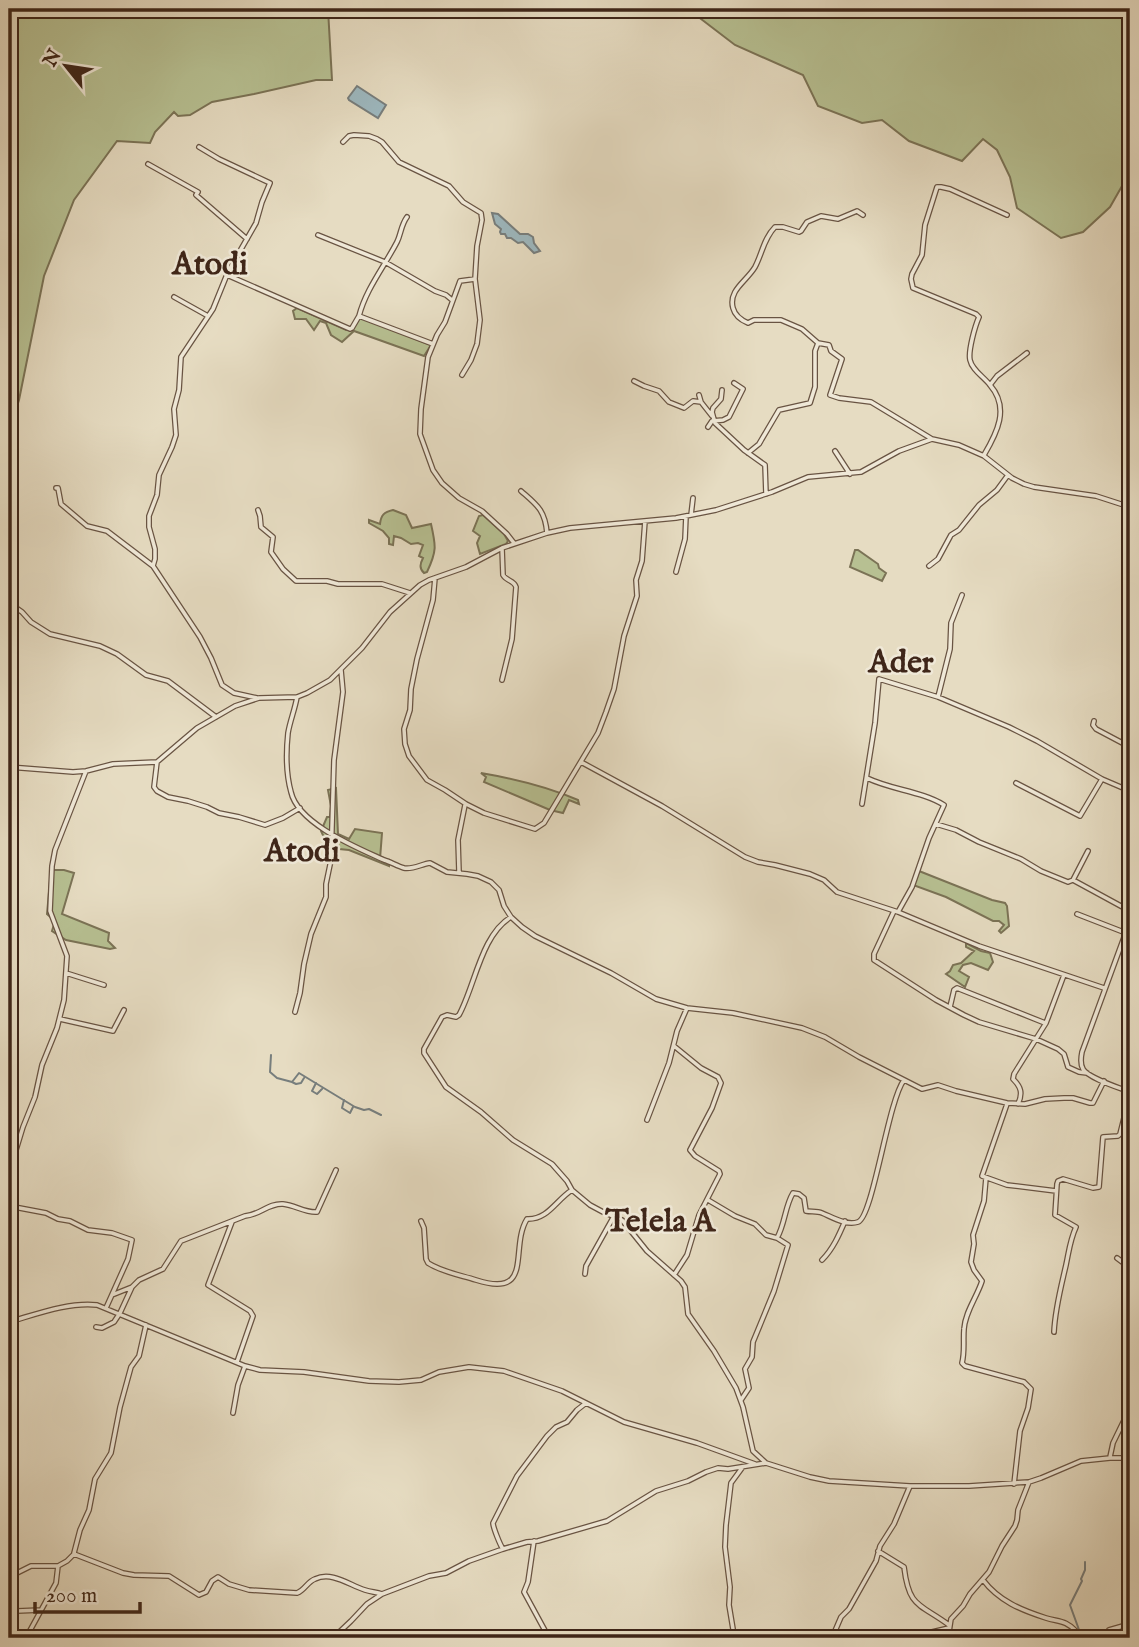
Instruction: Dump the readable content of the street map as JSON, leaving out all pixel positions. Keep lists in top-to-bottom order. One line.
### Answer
{"districts":["Atodi","Ader","Atodi","Telela A"],"scale_bar":"200 m","north":"top left"}
